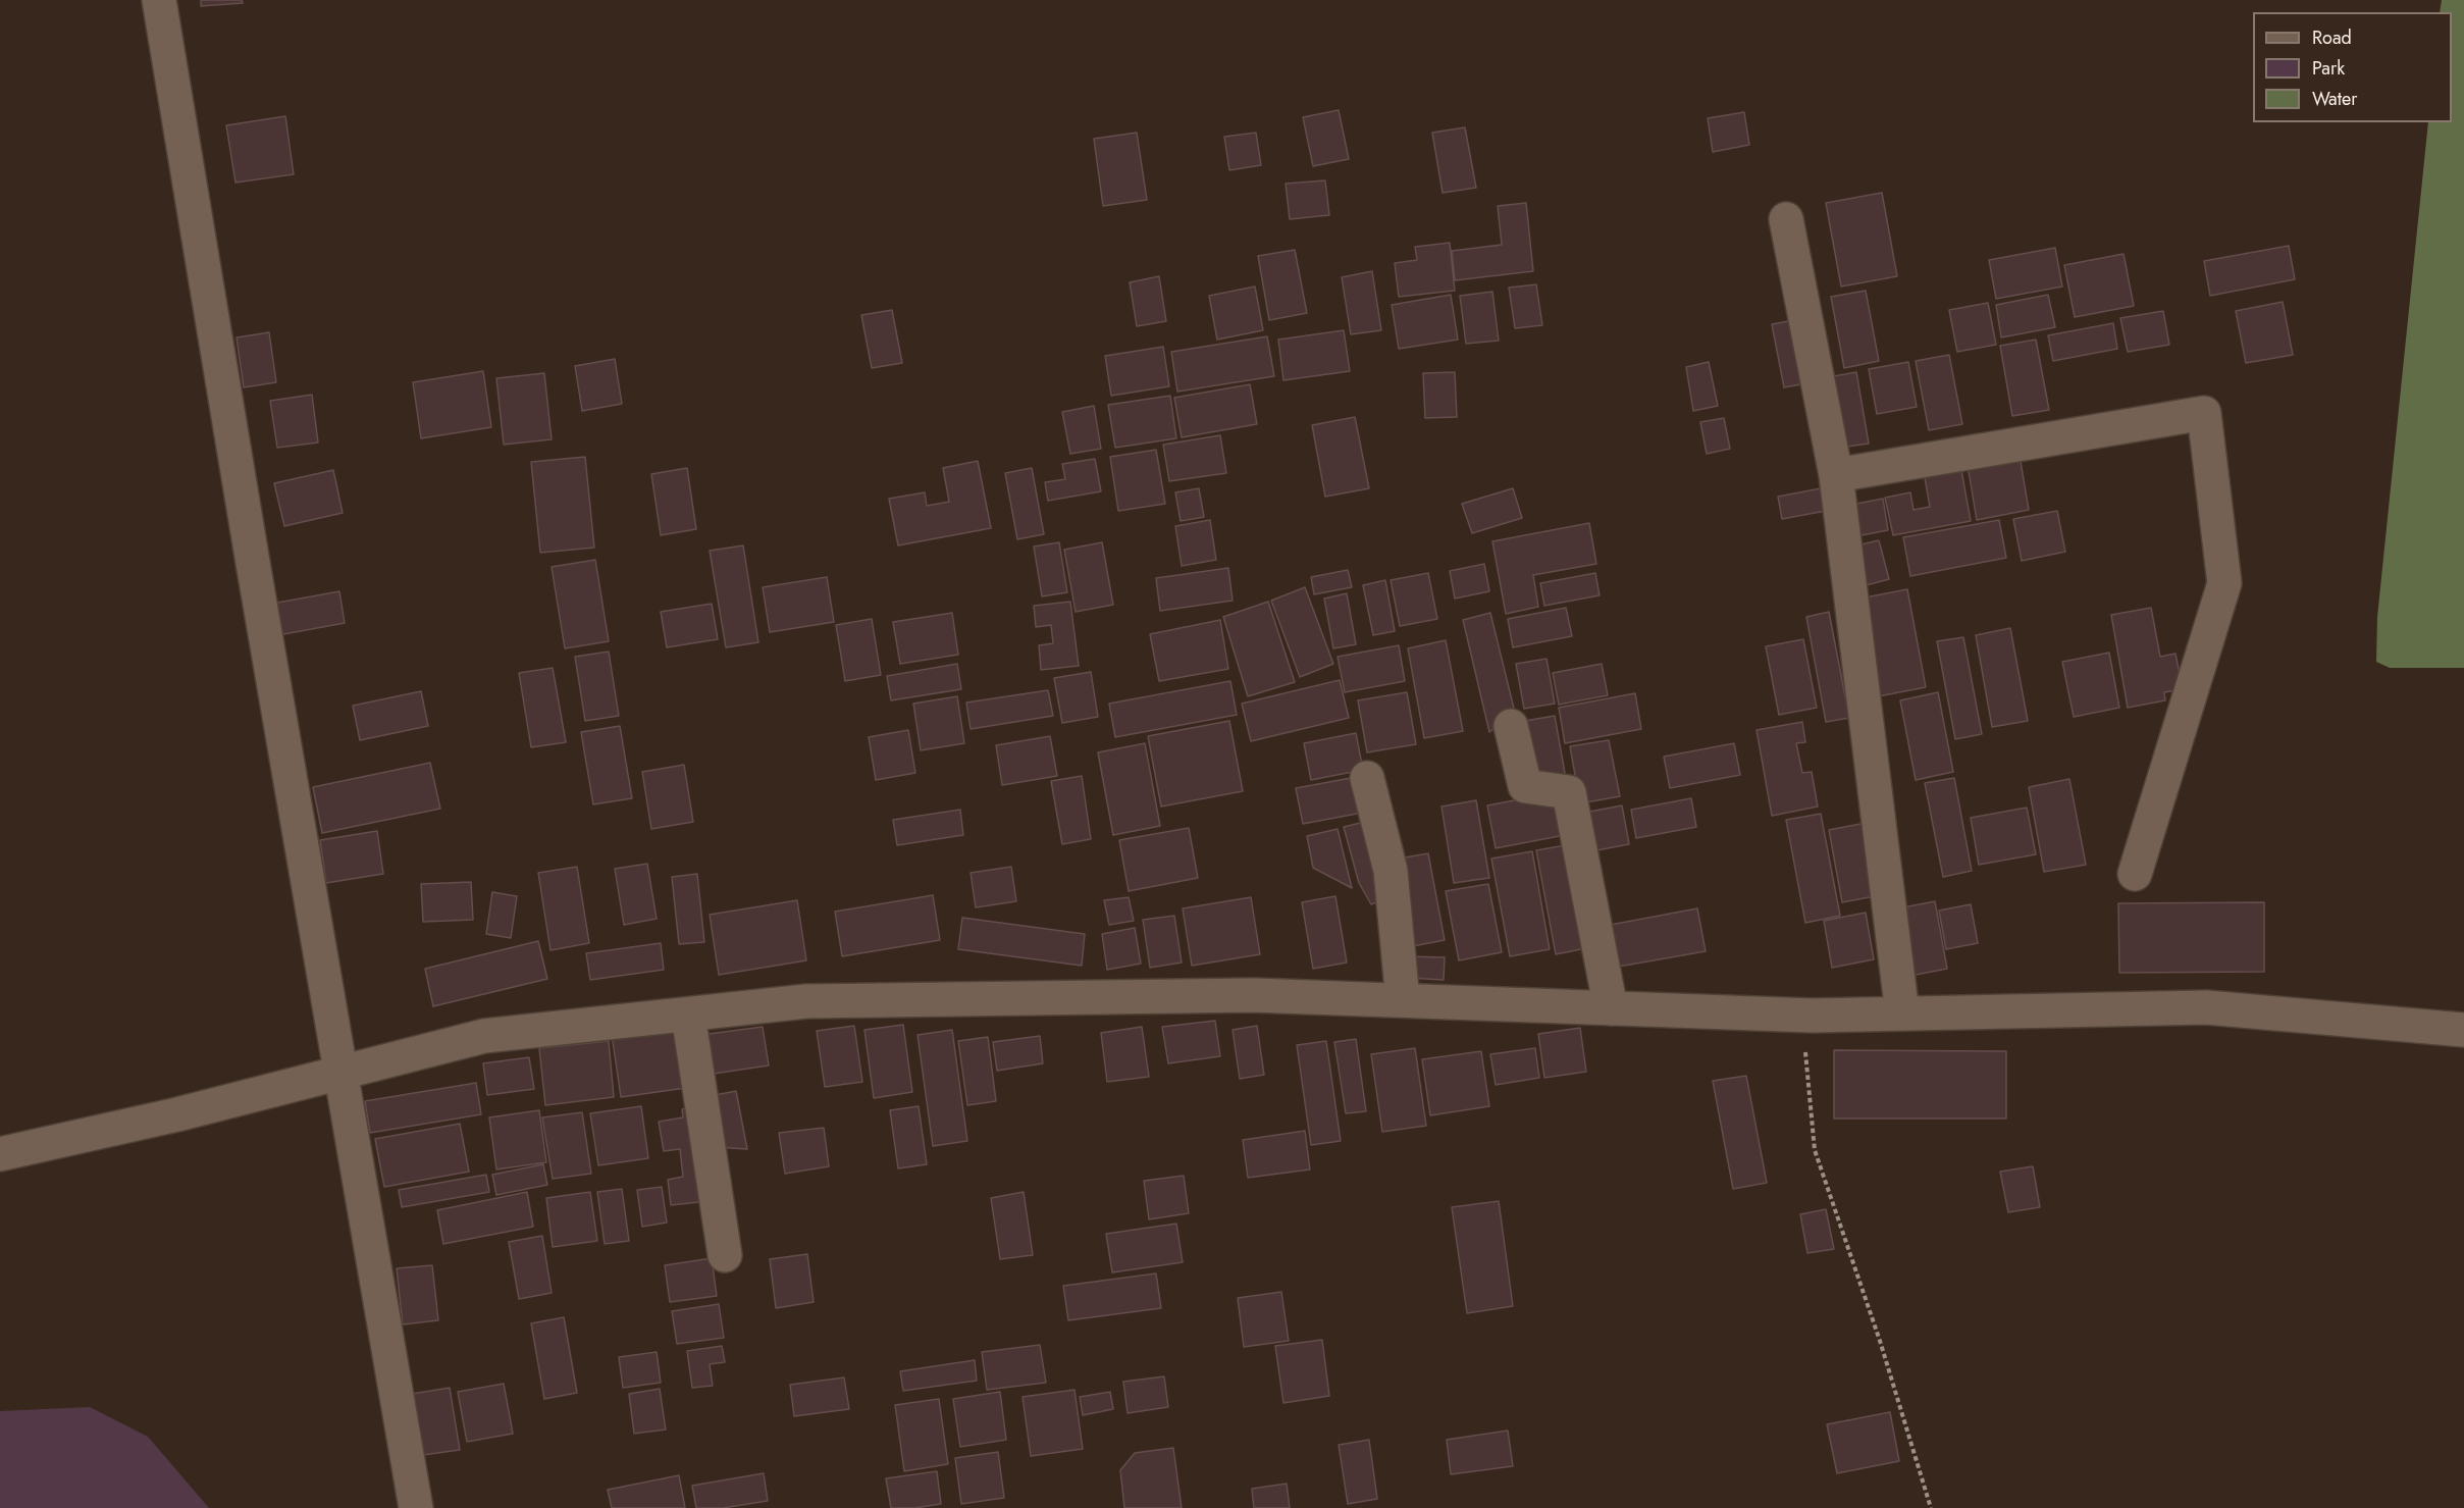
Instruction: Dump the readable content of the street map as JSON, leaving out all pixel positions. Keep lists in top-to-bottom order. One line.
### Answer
{"legend":["Road","Park","Water"]}
